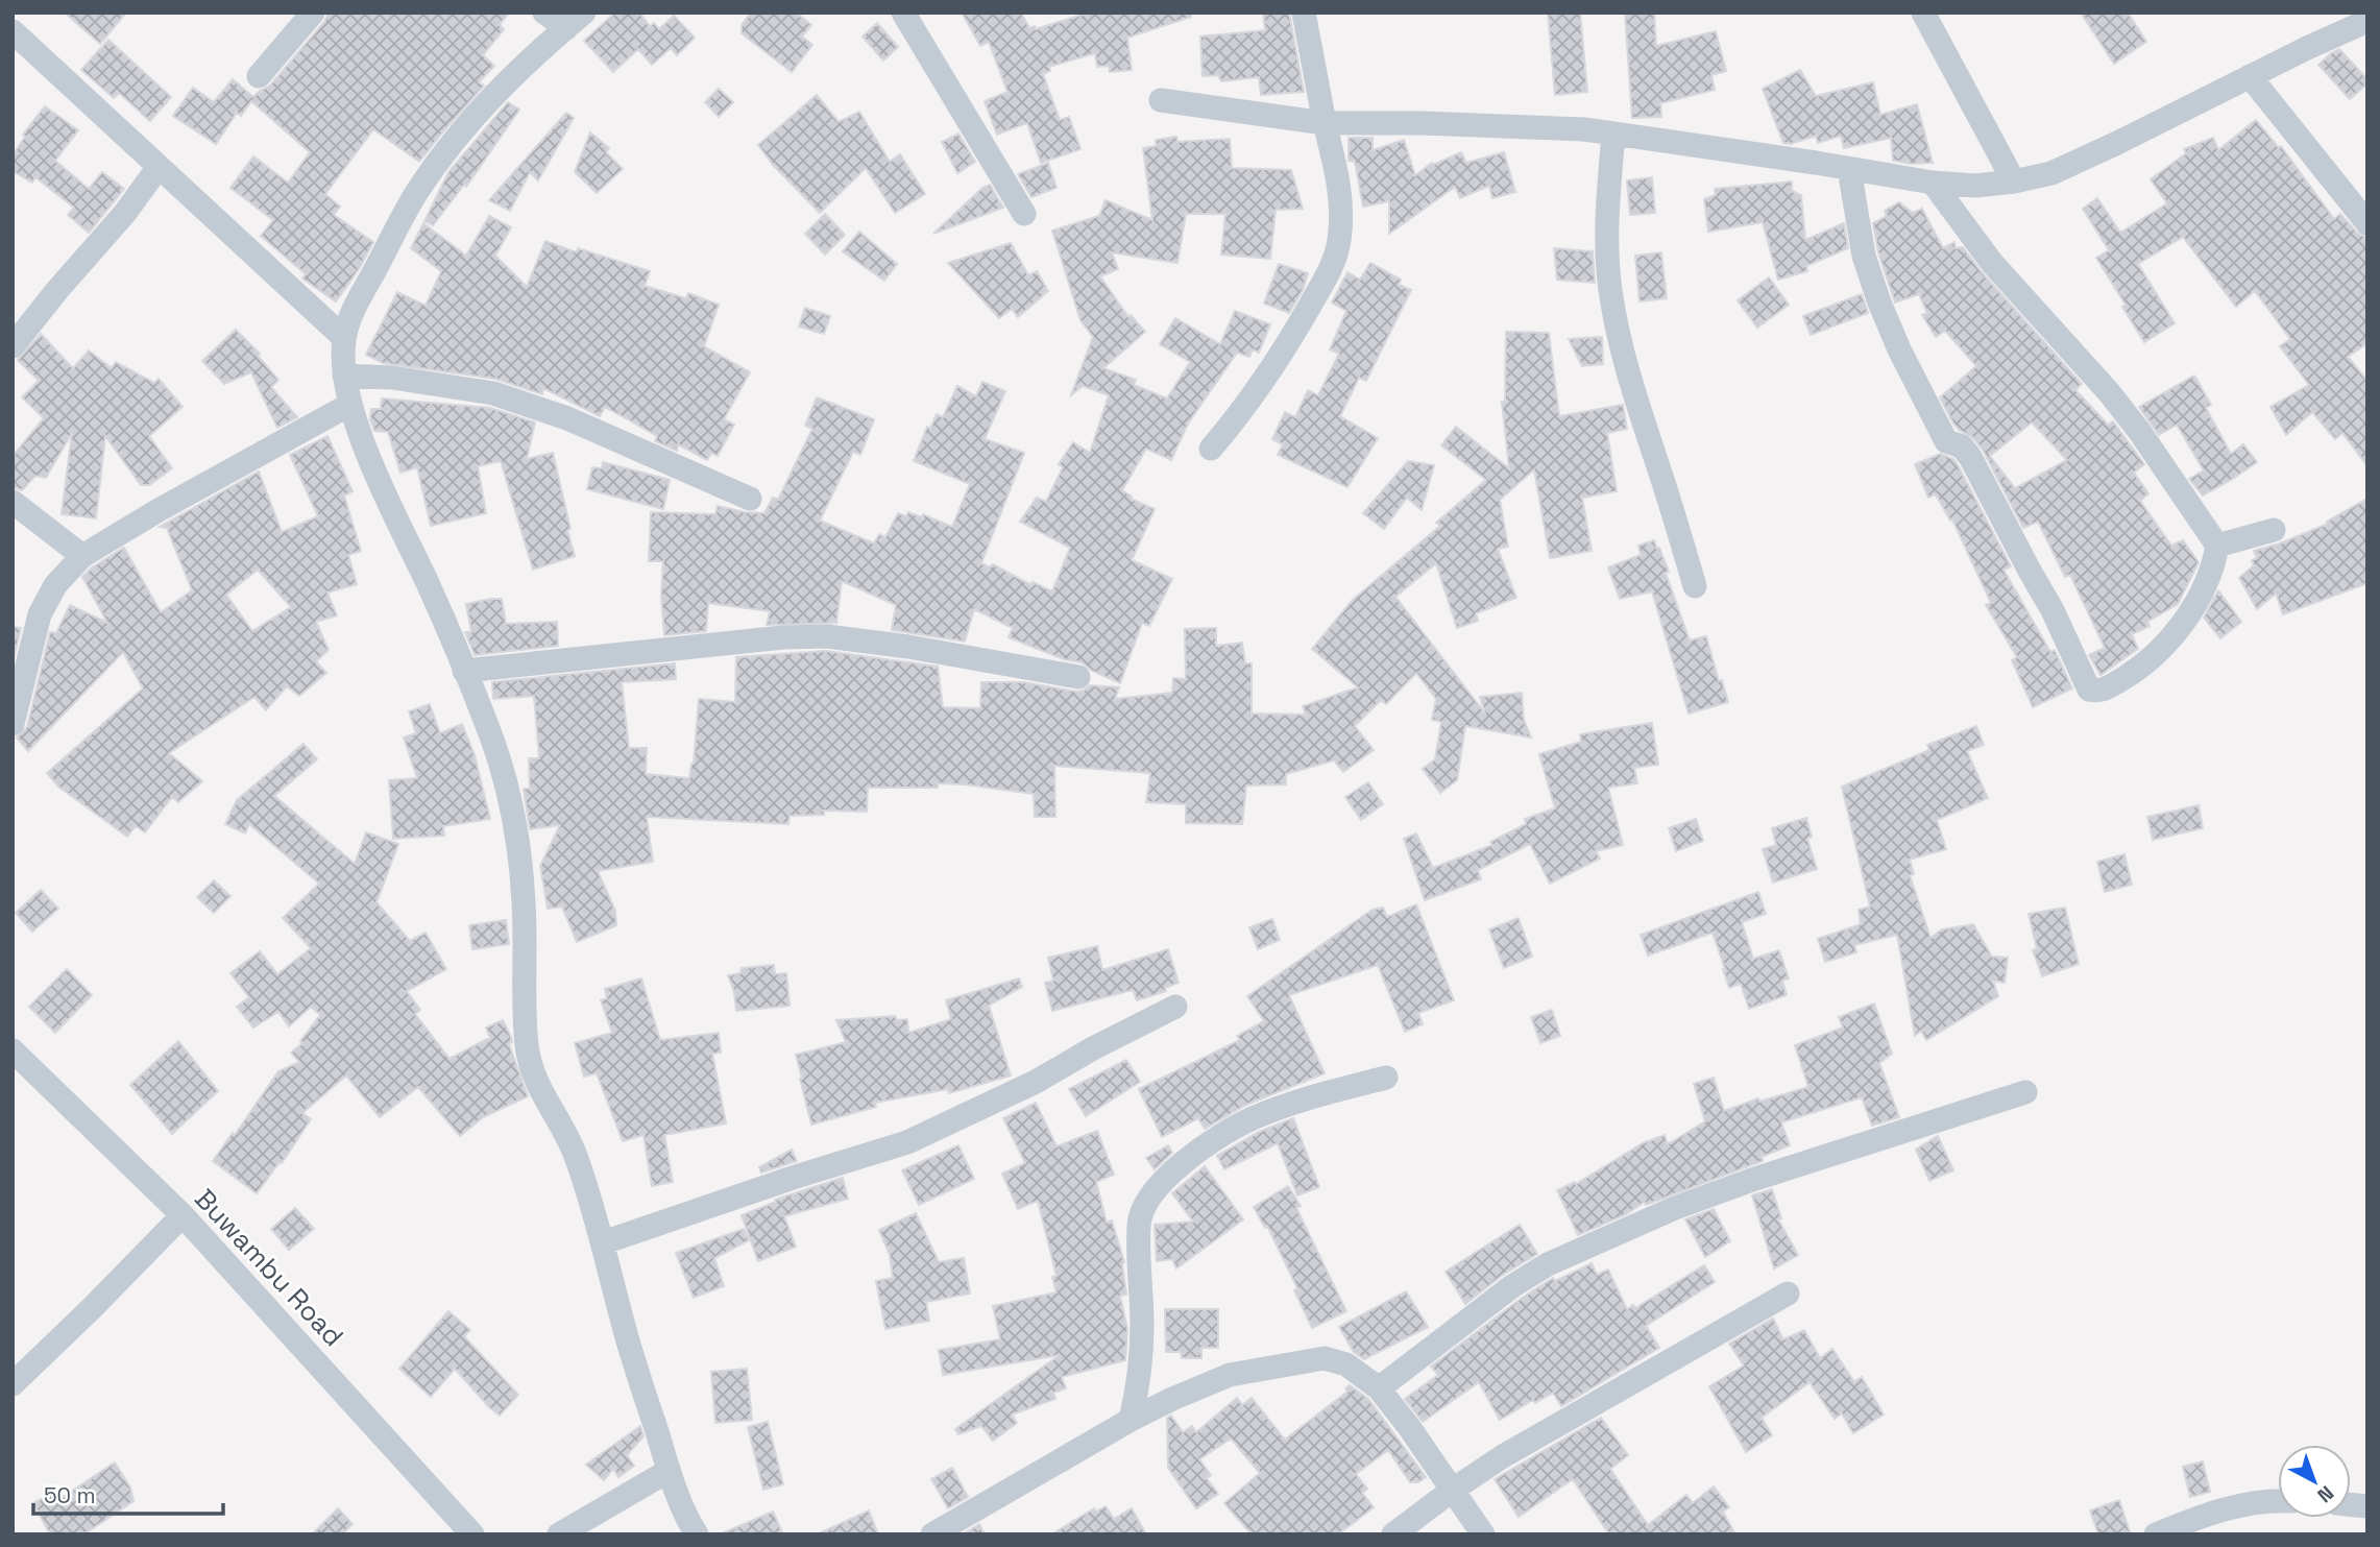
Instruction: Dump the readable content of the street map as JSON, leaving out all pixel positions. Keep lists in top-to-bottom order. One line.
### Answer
{"streets":{"street":["Buwambu Road"]},"scale_bar":"50 m","north":"bottom right"}
